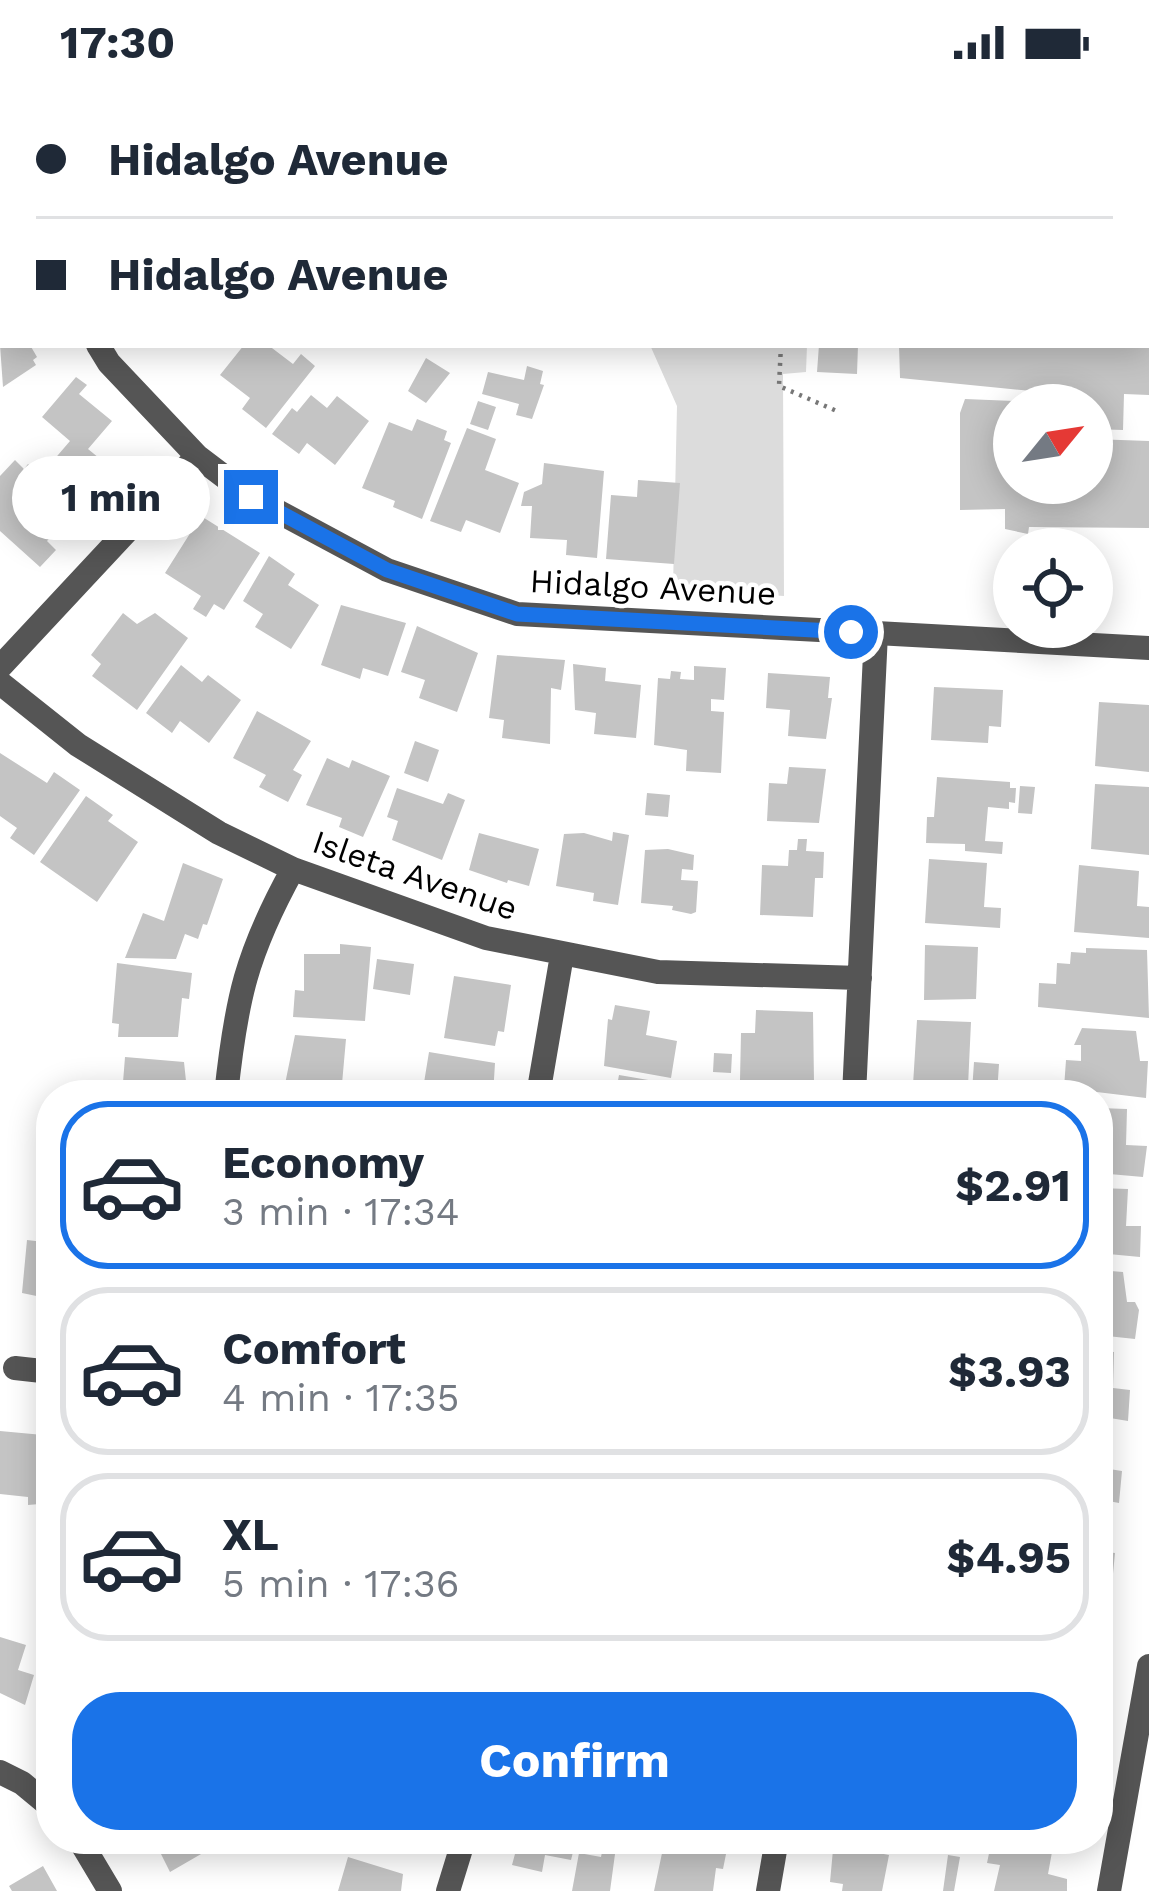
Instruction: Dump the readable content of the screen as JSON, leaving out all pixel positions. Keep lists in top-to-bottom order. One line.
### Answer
{"streets":{"street":["Hidalgo Avenue","Isleta Avenue"]},"north":"top right","page":{"status":"17:30","banner":["Hidalgo Avenue","Hidalgo Avenue"],"bubble":"1 min","list":[{"name":"Economy","note":"3 min · 17:34","value":"$2.91"},{"name":"Comfort","note":"4 min · 17:35","value":"$3.93"},{"name":"XL","note":"5 min · 17:36","value":"$4.95"}],"buttons":"Confirm"}}
